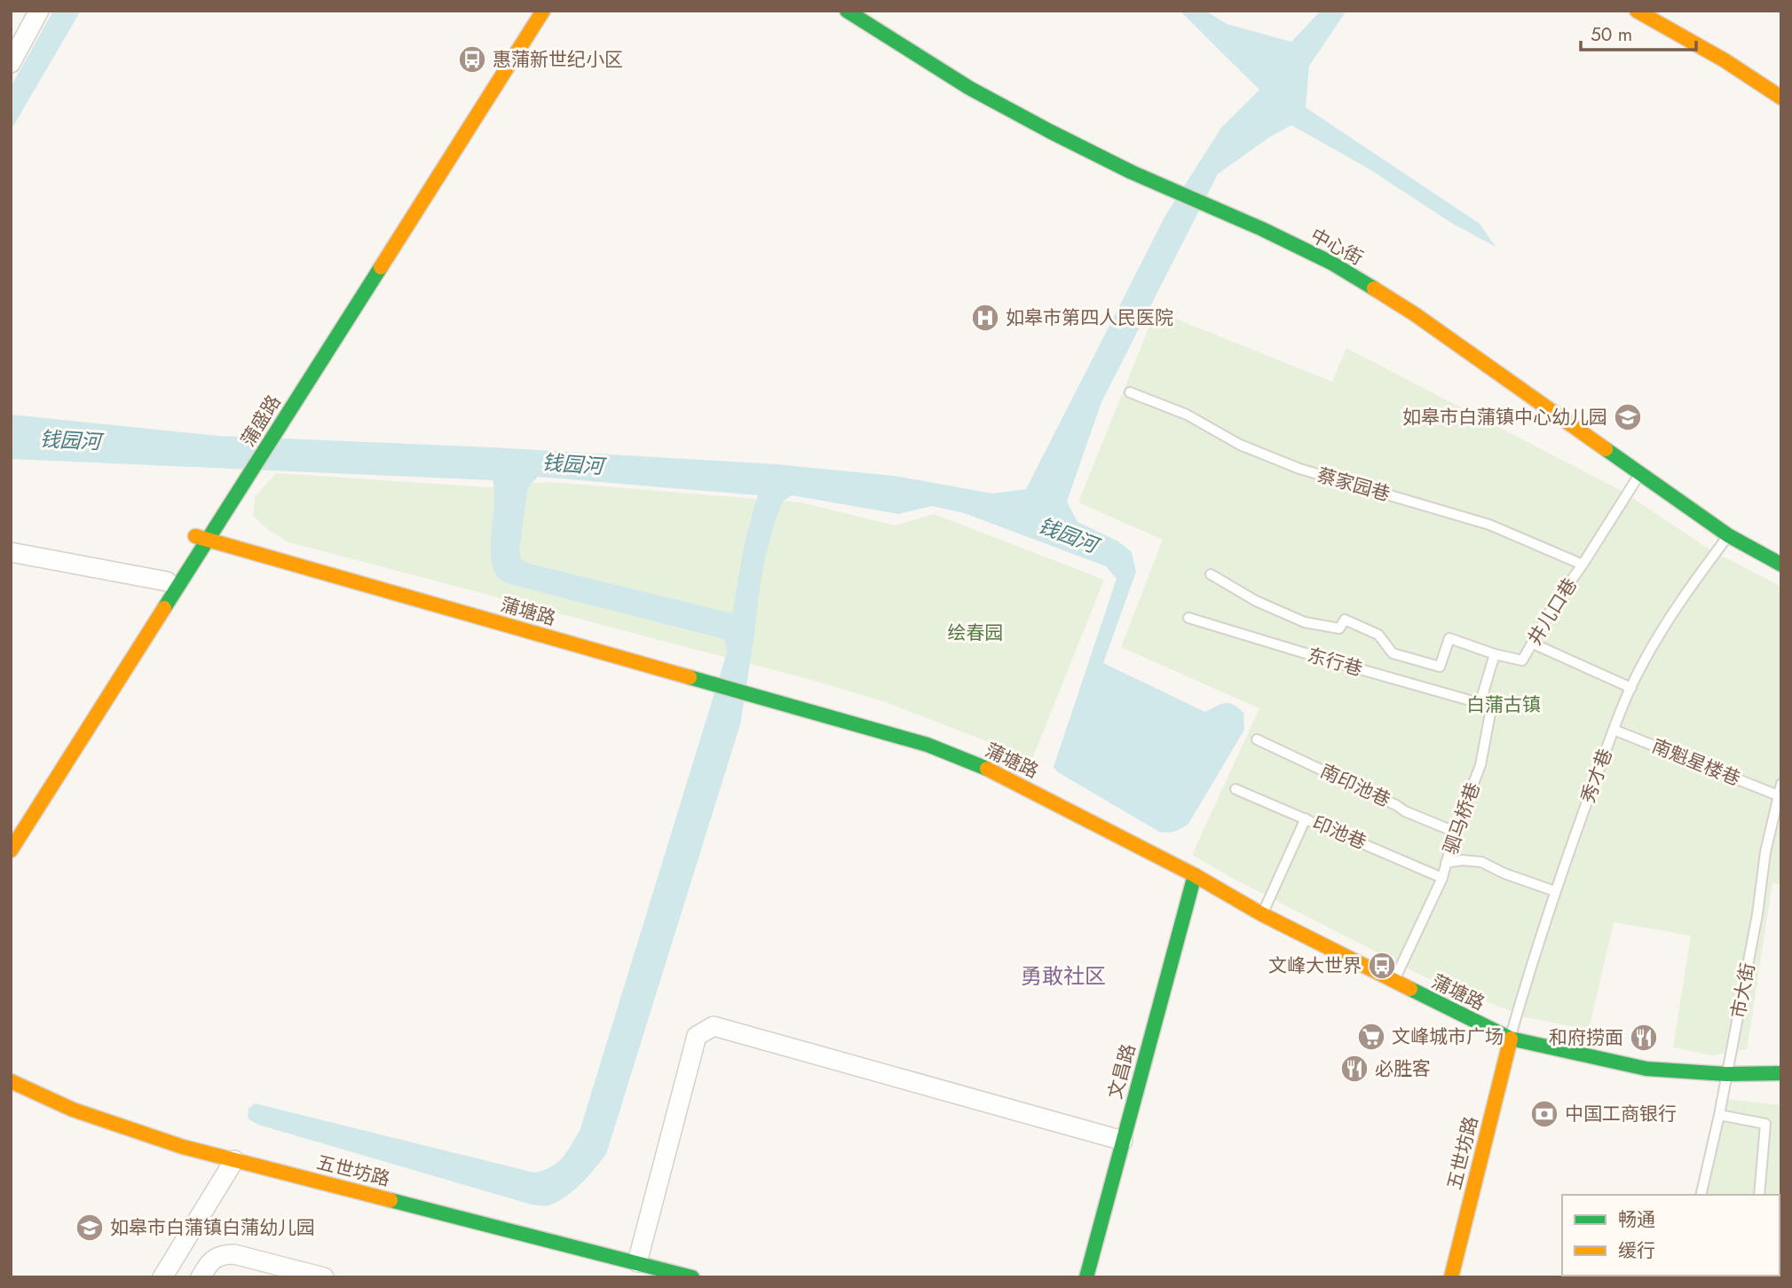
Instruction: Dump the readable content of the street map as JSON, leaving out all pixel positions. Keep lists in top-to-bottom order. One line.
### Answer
{"streets":{"main road":["中心街","蒲盛路","蒲塘路","文昌路","五世坊路"],"lane":["蔡家园巷","井儿口巷","东行巷","南魁星楼巷","秀才巷","南印池巷","驷马桥巷","印池巷","市大街"]},"crossings":[["中心街","井儿口巷"],["中心街","秀才巷"],["蒲盛路","蒲塘路"],["蔡家园巷","井儿口巷"],["蒲塘路","秀才巷"],["蒲塘路","驷马桥巷"],["蒲塘路","市大街"],["蒲塘路","文昌路"],["蒲塘路","五世坊路"],["东行巷","驷马桥巷"],["南魁星楼巷","秀才巷"],["南魁星楼巷","市大街"],["秀才巷","五世坊路"],["南印池巷","驷马桥巷"],["驷马桥巷","印池巷"]],"districts":["勇敢社区"],"water":["钱园河"],"parks":["绘春园","白蒲古镇"],"places":{"bus stop":["惠蒲新世纪小区","文峰大世界"],"hospital":["如皋市第四人民医院"],"school or university":["如皋市白蒲镇中心幼儿园","如皋市白蒲镇白蒲幼儿园"],"supermarket":["文峰城市广场"],"restaurant":["和府捞面","必胜客"],"bank":["中国工商银行"]},"legend":["畅通","缓行"],"scale_bar":"50 m"}
